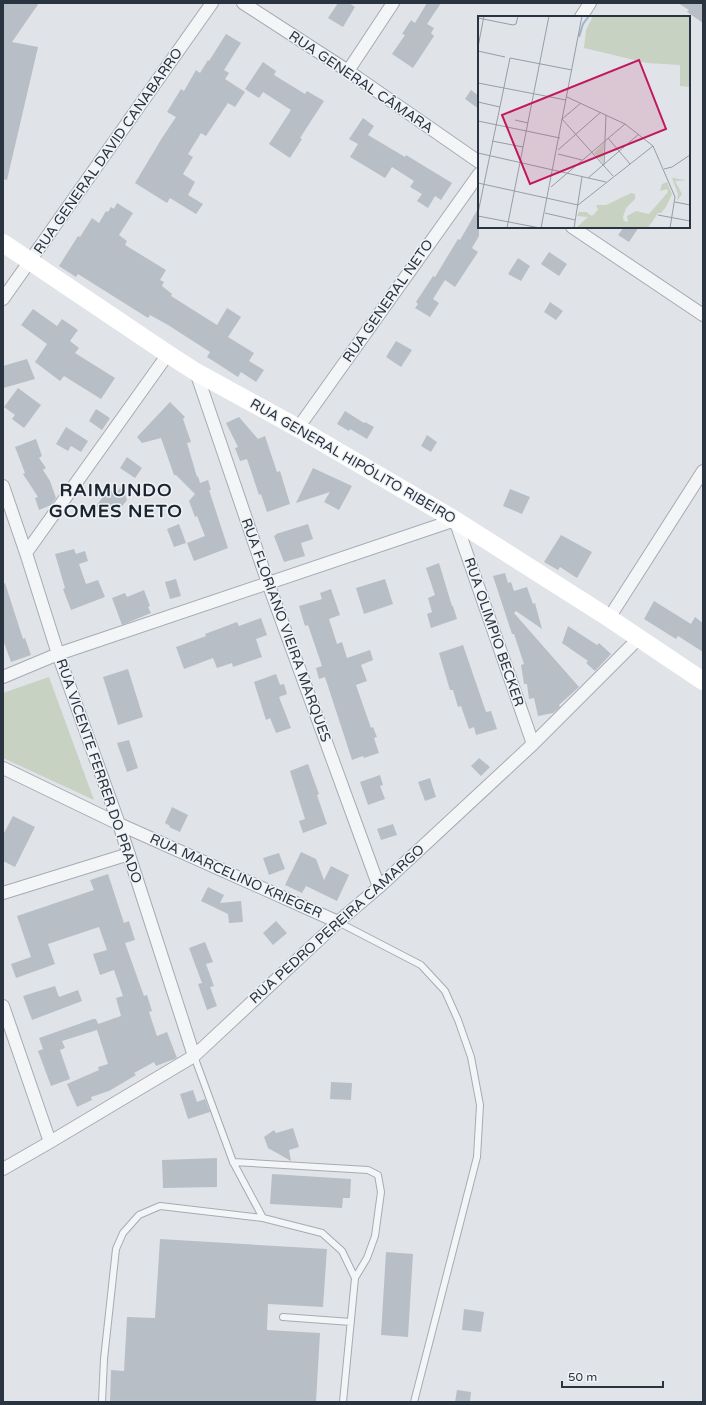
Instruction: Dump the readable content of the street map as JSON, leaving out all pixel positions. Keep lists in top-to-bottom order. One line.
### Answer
{"streets":{"street":["RUA GENERAL CÂMARA","RUA GENERAL DAVID CANABARRO","RUA GENERAL NETO","RUA GENERAL HIPÓLITO RIBEIRO","RUA FLORIANO VIEIRA MARQUES","RUA OLIMPIO BECKER","RUA VICENTE FERRER DO PRADO","RUA MARCELINO KRIEGER","RUA PEDRO PEREIRA CAMARGO"]},"crossings":[["RUA GENERAL DAVID CANABARRO","RUA GENERAL HIPÓLITO RIBEIRO"],["RUA GENERAL NETO","RUA GENERAL HIPÓLITO RIBEIRO"],["RUA GENERAL HIPÓLITO RIBEIRO","RUA FLORIANO VIEIRA MARQUES"],["RUA GENERAL HIPÓLITO RIBEIRO","RUA OLIMPIO BECKER"],["RUA GENERAL HIPÓLITO RIBEIRO","RUA PEDRO PEREIRA CAMARGO"],["RUA FLORIANO VIEIRA MARQUES","RUA PEDRO PEREIRA CAMARGO"],["RUA OLIMPIO BECKER","RUA PEDRO PEREIRA CAMARGO"],["RUA VICENTE FERRER DO PRADO","RUA MARCELINO KRIEGER"],["RUA VICENTE FERRER DO PRADO","RUA PEDRO PEREIRA CAMARGO"],["RUA MARCELINO KRIEGER","RUA PEDRO PEREIRA CAMARGO"]],"districts":["RAIMUNDO GOMES NETO"],"scale_bar":"50 m"}
